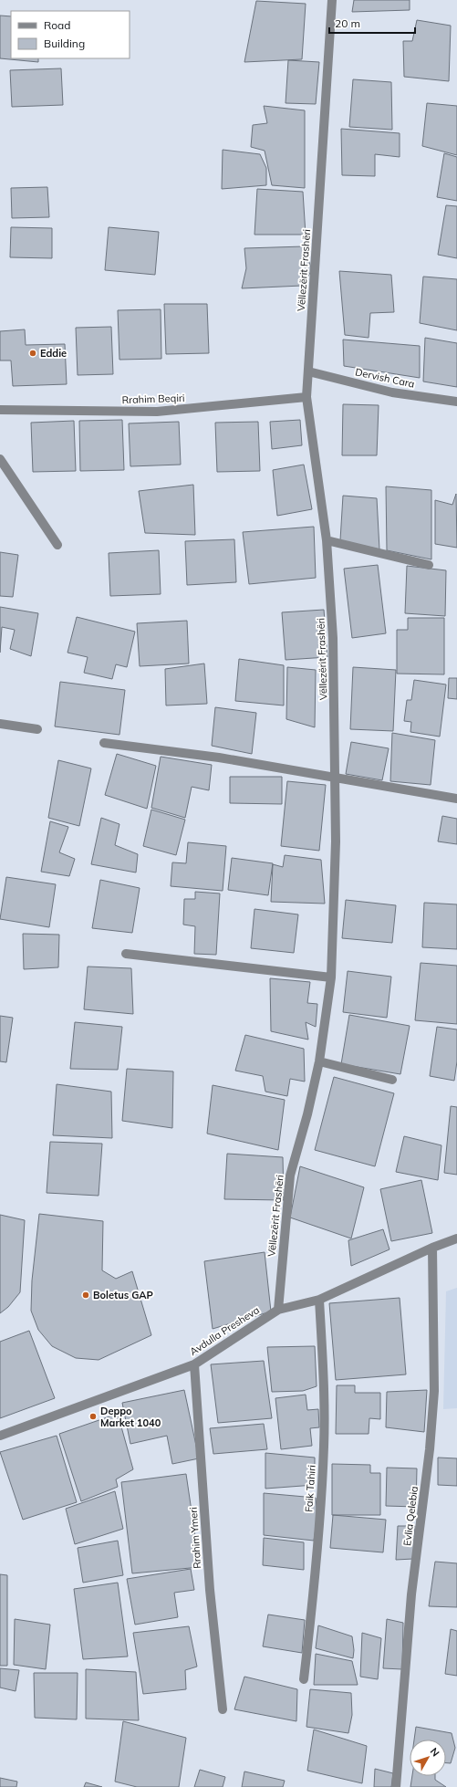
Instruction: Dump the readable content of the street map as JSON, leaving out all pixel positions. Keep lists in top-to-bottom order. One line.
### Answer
{"streets":{"street":["Vëllezërit Frashëri","Dervish Cara","Rrahim Beqiri","Avdulla Presheva","Faik Tahiri","Evlia Qelebia","Rrahim Ymeri"]},"crossings":[["Vëllezërit Frashëri","Dervish Cara"],["Vëllezërit Frashëri","Rrahim Beqiri"],["Vëllezërit Frashëri","Avdulla Presheva"],["Avdulla Presheva","Faik Tahiri"],["Avdulla Presheva","Evlia Qelebia"],["Avdulla Presheva","Rrahim Ymeri"]],"places":["Eddie","Boletus GAP","Deppo Market 1040"],"legend":["Road","Building"],"scale_bar":"20 m","north":"top right"}
